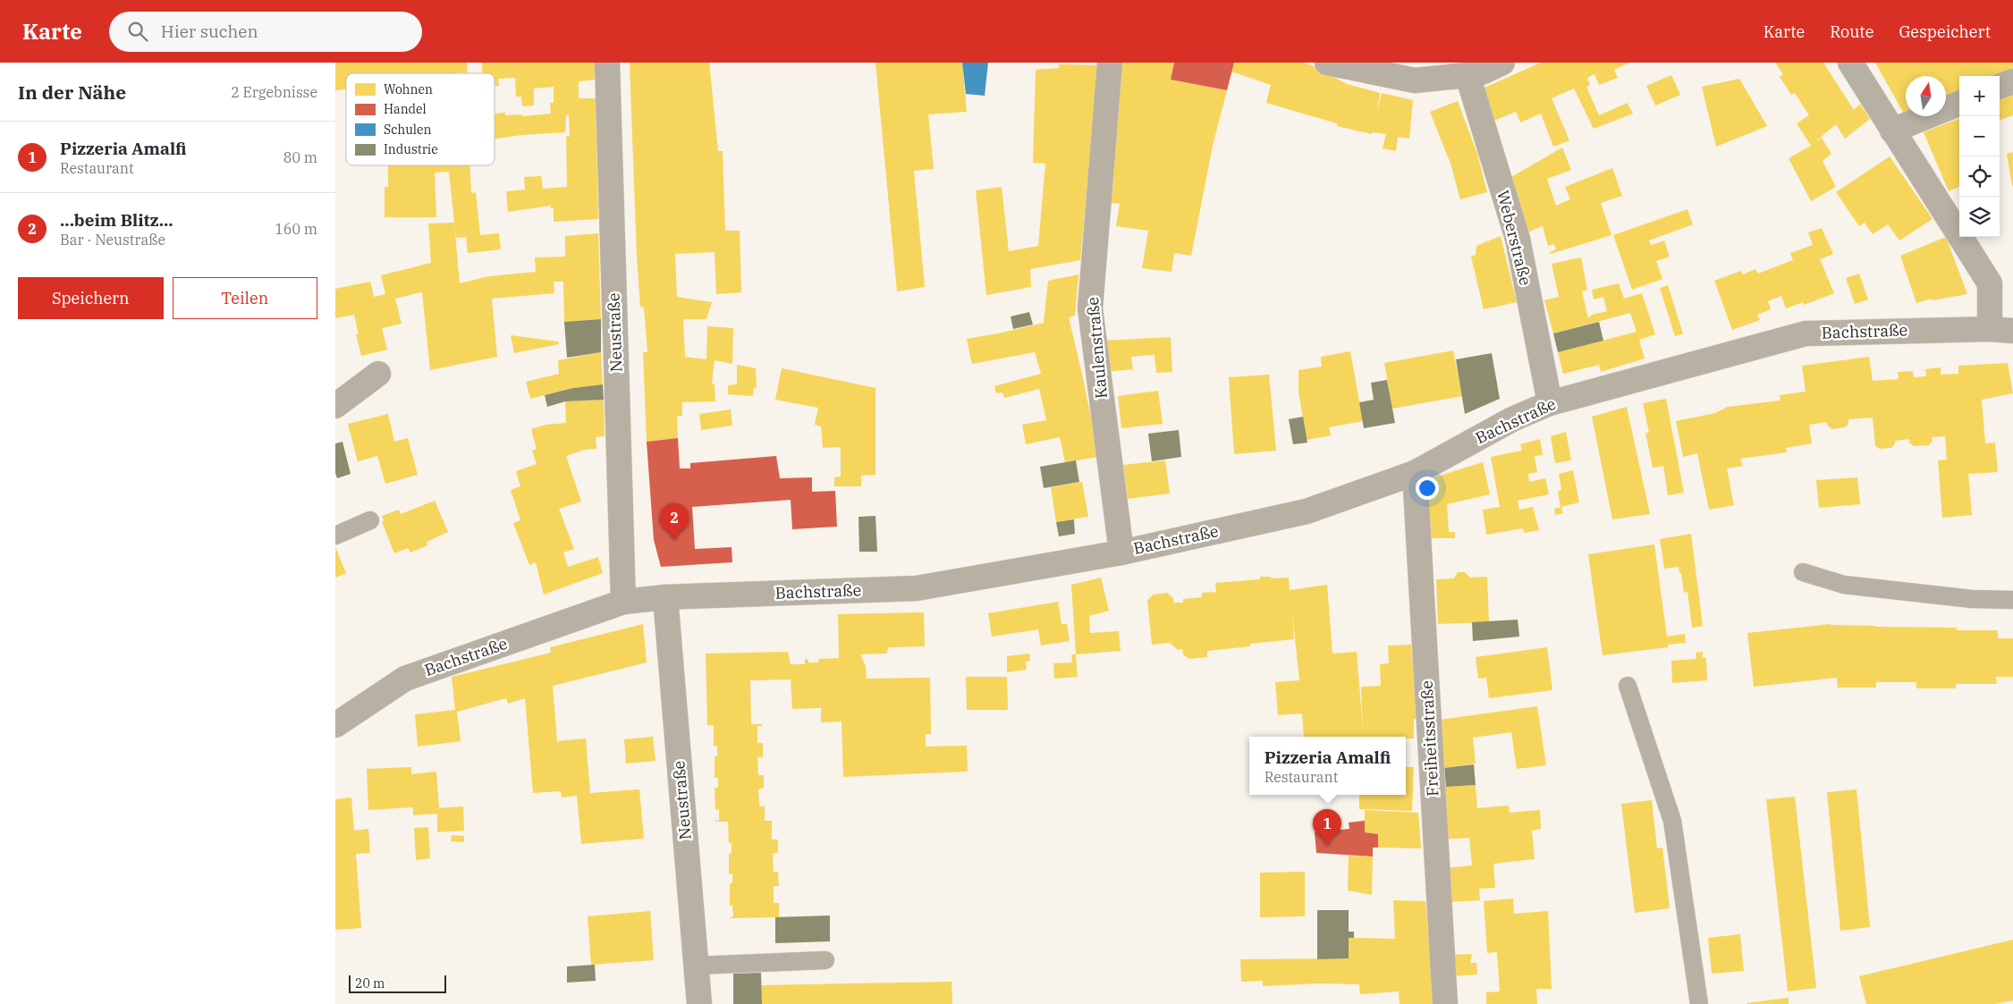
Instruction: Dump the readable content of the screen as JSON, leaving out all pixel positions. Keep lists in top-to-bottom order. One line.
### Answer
{"streets":{"street":["Weberstraße","Bachstraße","Neustraße","Kaulenstraße","Freiheitsstraße"]},"crossings":[["Weberstraße","Bachstraße"],["Bachstraße","Neustraße"],["Bachstraße","Kaulenstraße"],["Bachstraße","Freiheitsstraße"]],"legend":["Wohnen","Handel","Schulen","Industrie"],"scale_bar":"20 m","north":"top","page":{"header":"Karte","search":"Hier suchen","nav":["Karte","Route","Gespeichert"],"heading":["In der Nähe","2 Ergebnisse"],"map_buttons":["+","−"],"list":[{"mark":"1","name":"Pizzeria Amalfi","note":"Restaurant","value":"80 m"},{"mark":"2","name":"...beim Blitz...","note":"Bar · Neustraße","value":"160 m"}],"buttons":["Speichern","Teilen"],"pins":["2","1"],"popup":["Pizzeria Amalfi","Restaurant"],"scale":"20 m"}}
